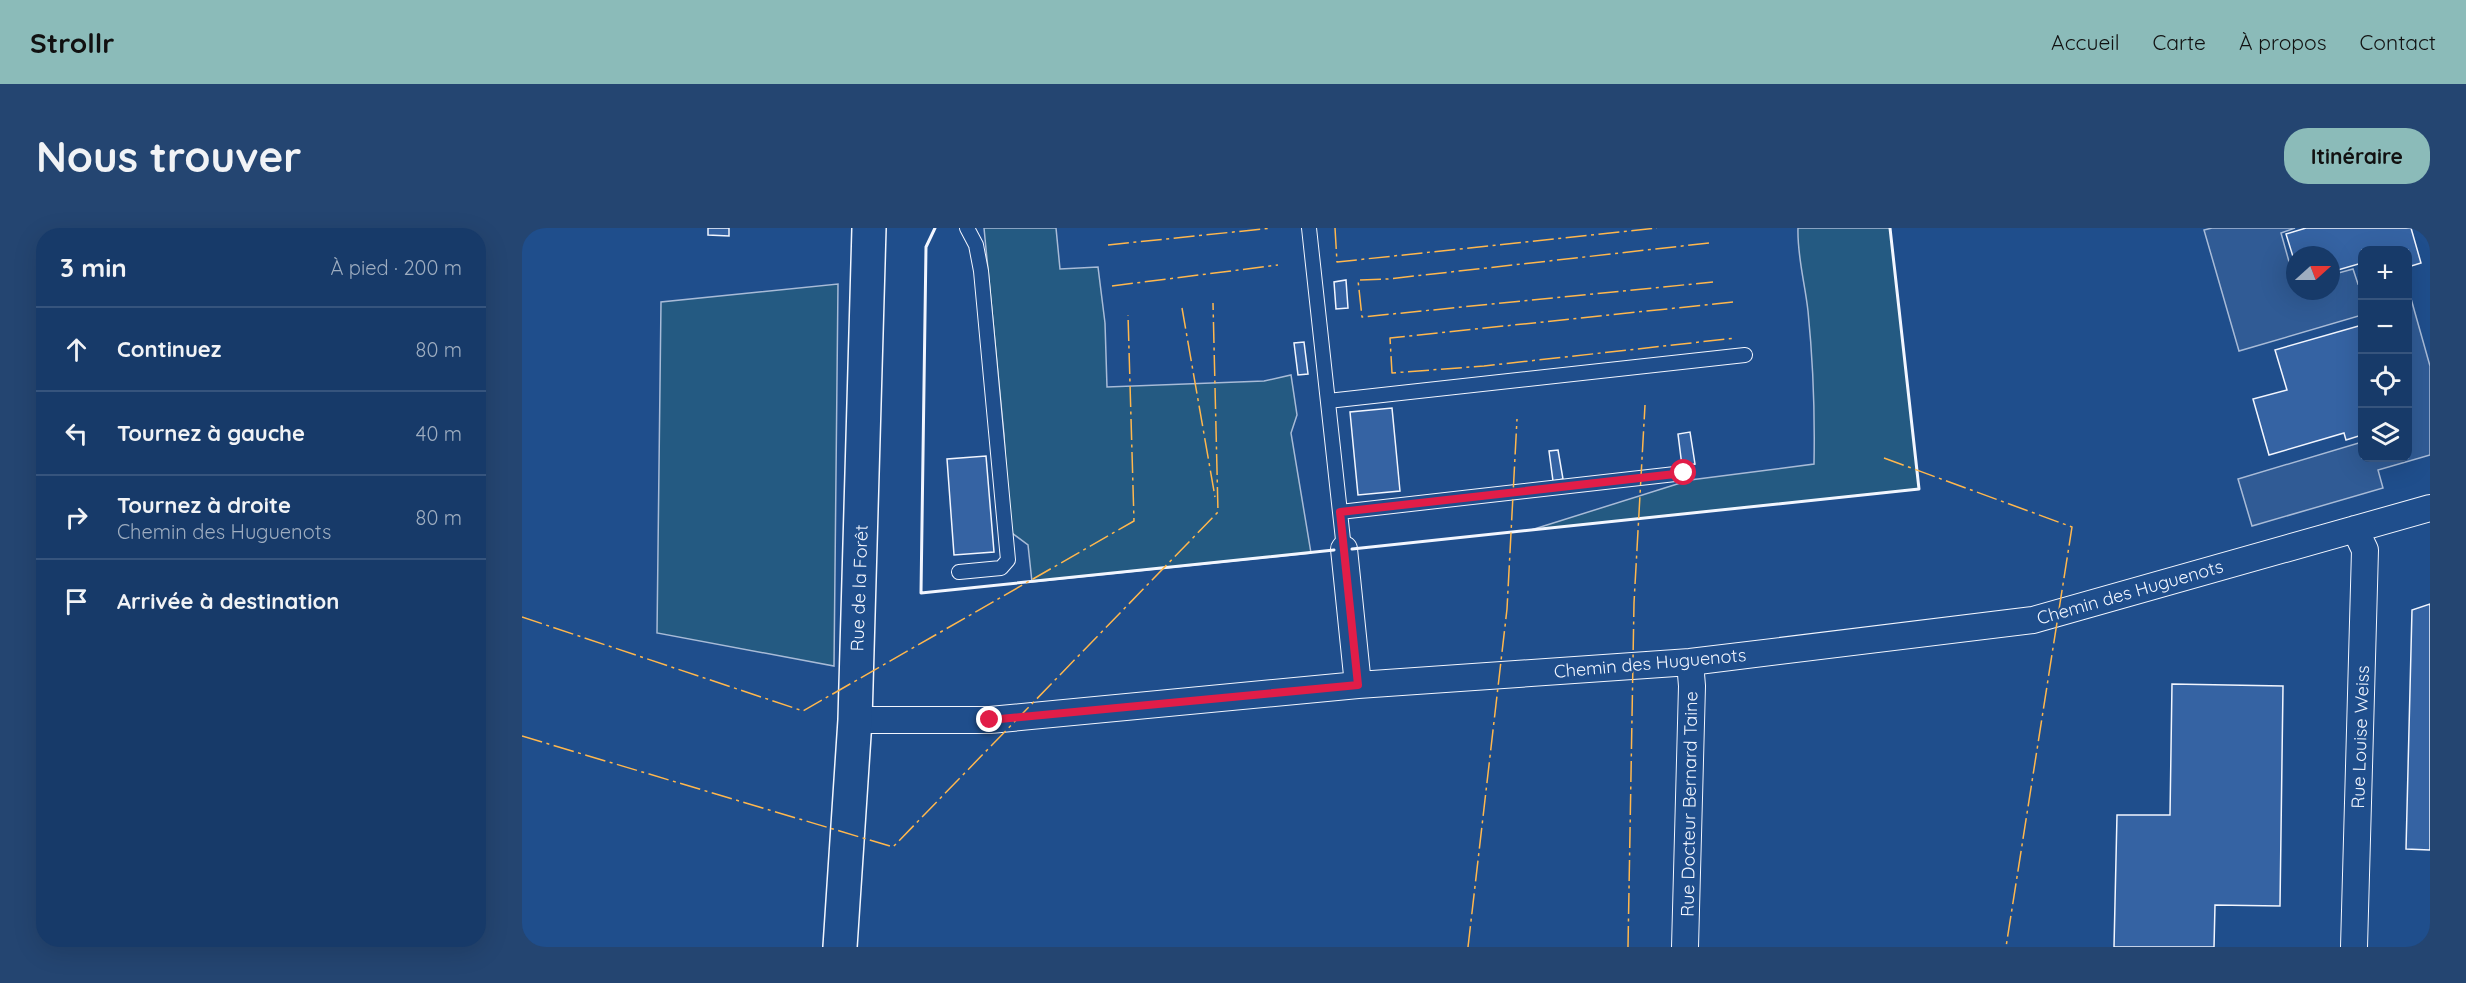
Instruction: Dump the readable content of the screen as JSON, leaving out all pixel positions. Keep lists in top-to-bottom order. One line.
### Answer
{"streets":{"street":["Rue de la Forêt","Chemin des Huguenots","Rue Louise Weiss","Rue Docteur Bernard Taine"]},"crossings":[["Rue de la Forêt","Chemin des Huguenots"],["Chemin des Huguenots","Rue Louise Weiss"],["Chemin des Huguenots","Rue Docteur Bernard Taine"]],"north":"right","page":{"header":"Strollr","nav":["Accueil","Carte","À propos","Contact"],"buttons":"Itinéraire","title":"Nous trouver","heading":["3 min","À pied · 200 m"],"map_buttons":["+","−"],"list":[["Continuez","80 m"],["Tournez à gauche","40 m"],["Tournez à droite","Chemin des Huguenots","80 m"],"Arrivée à destination"]}}
